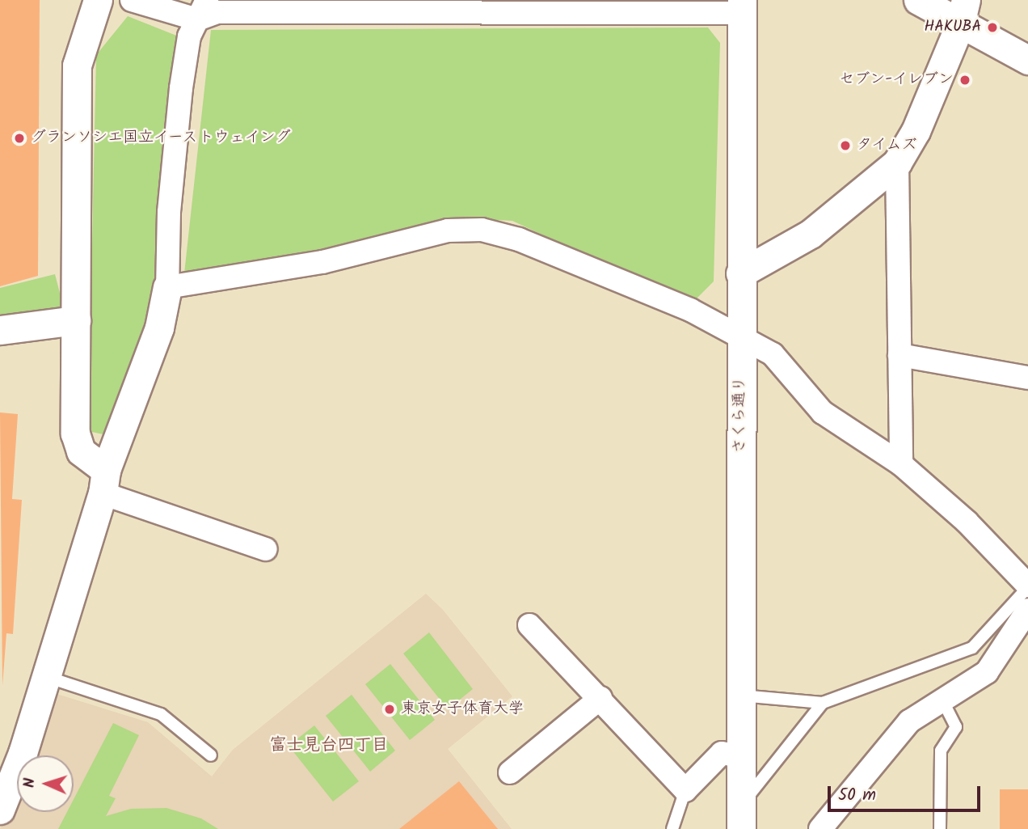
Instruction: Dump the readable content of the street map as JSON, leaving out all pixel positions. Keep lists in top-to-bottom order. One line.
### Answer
{"streets":{"street":["さくら通り"]},"districts":["富士見台四丁目"],"places":["HAKUBA","セブン-イレブン","グランソシエ国立イーストウェイング","タイムズ","東京女子体育大学"],"scale_bar":"50 m","north":"left"}
